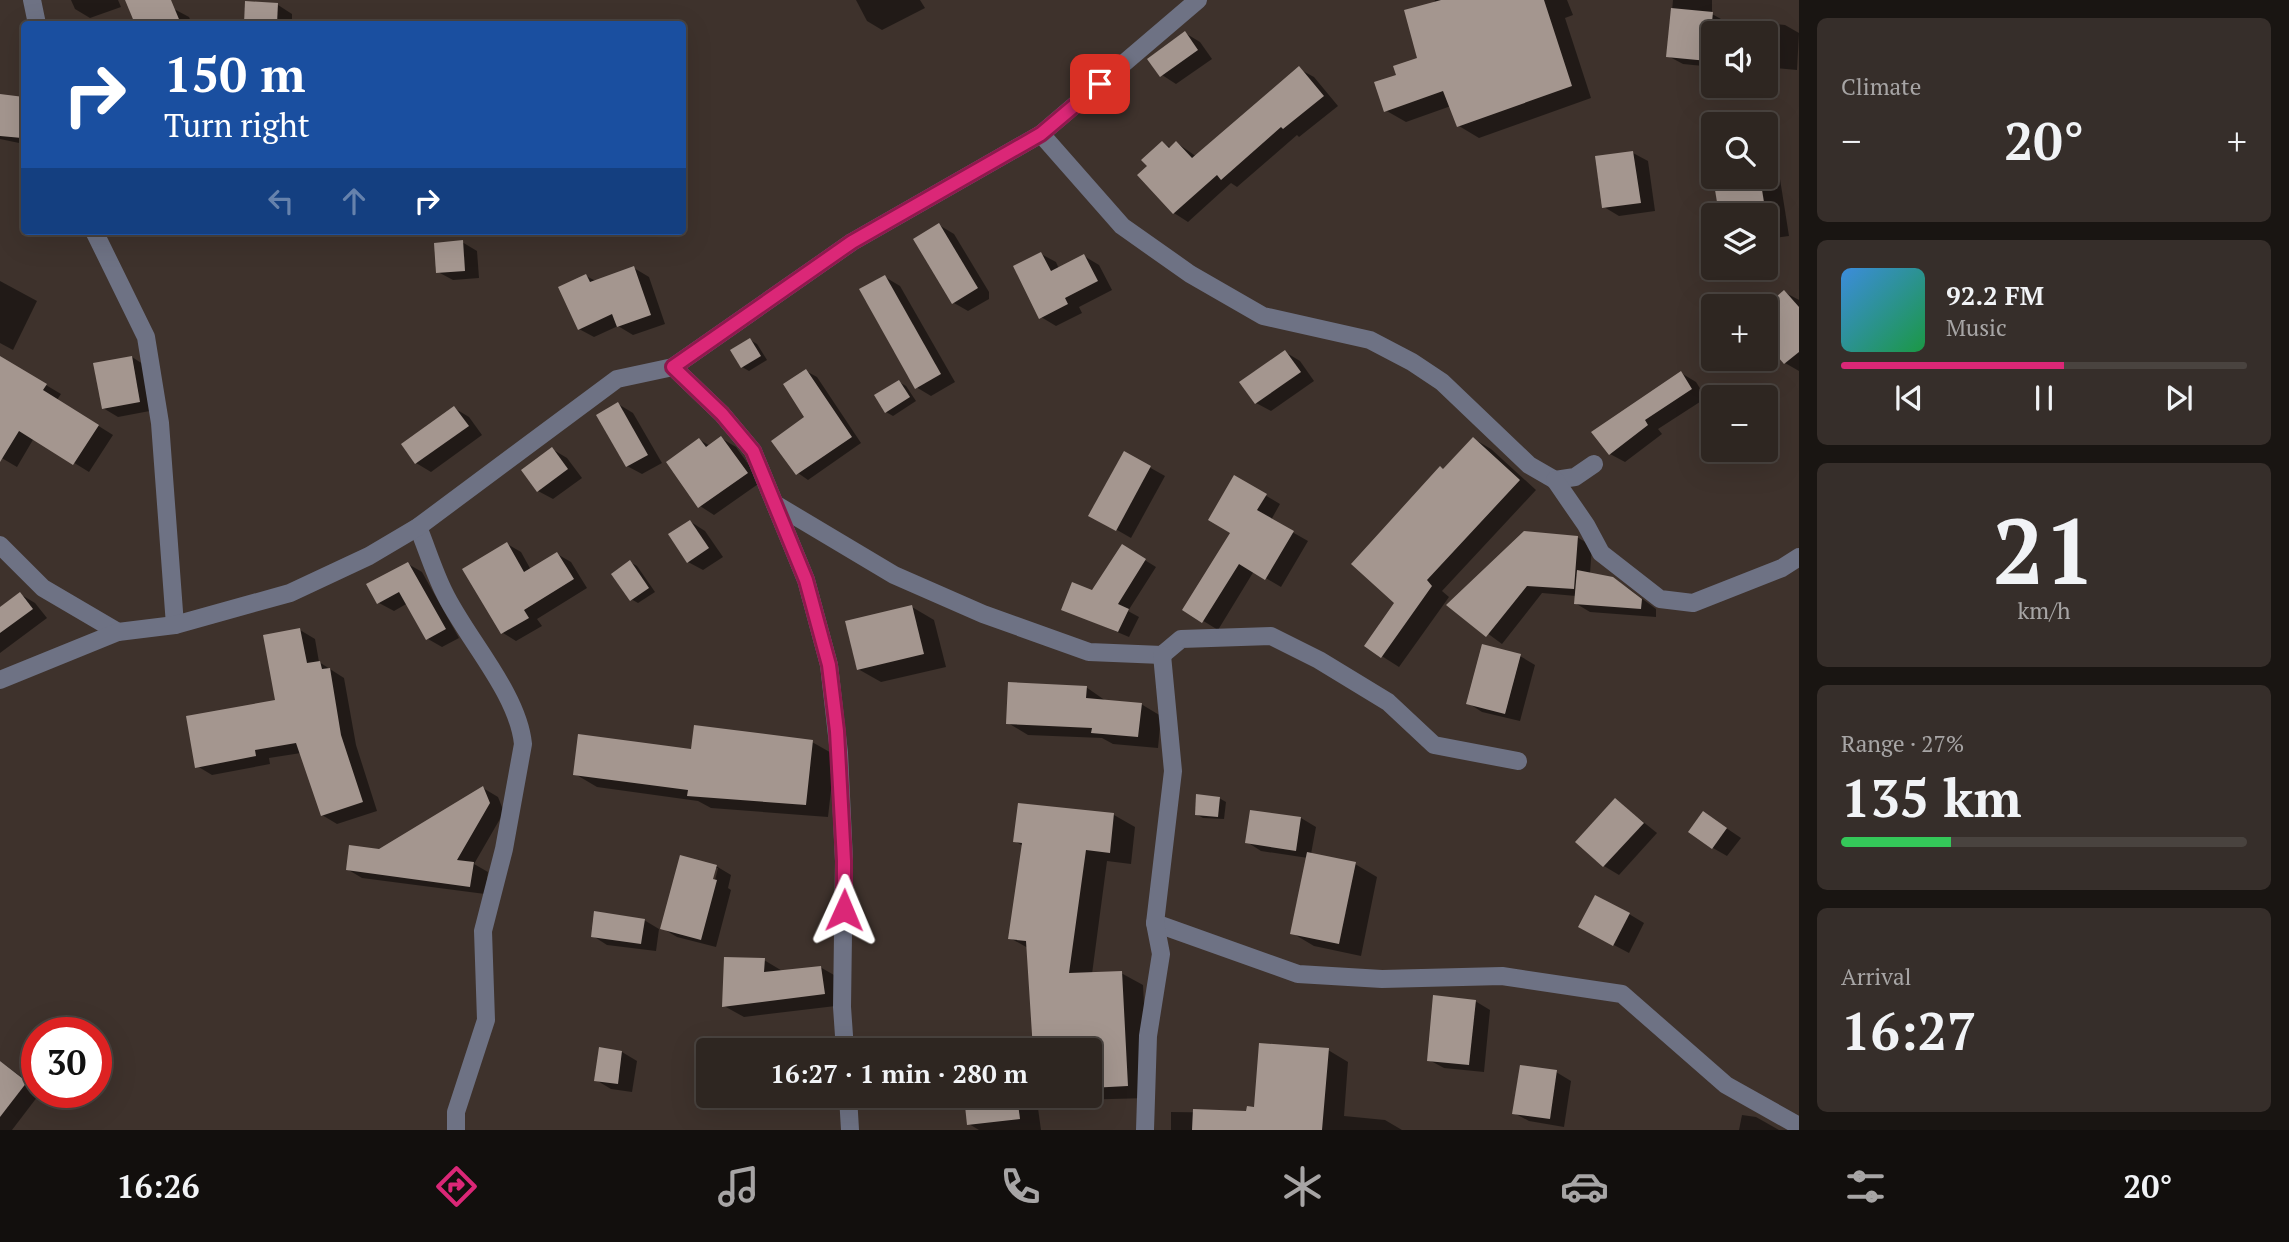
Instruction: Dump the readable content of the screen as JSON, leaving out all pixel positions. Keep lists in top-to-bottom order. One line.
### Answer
{"page":{"tile":["Climate",["21","km/h"],["Range · 27%","135 km"],["Arrival","16:27"]],"map_buttons":["+","−"],"turn":["150 m","Turn right"],"heat":["−","20°","+"],"song":["92.2 FM","Music"],"limit":"30","trip":"16:27 · 1 min · 280 m","tabs":["16:26","20°"]}}
